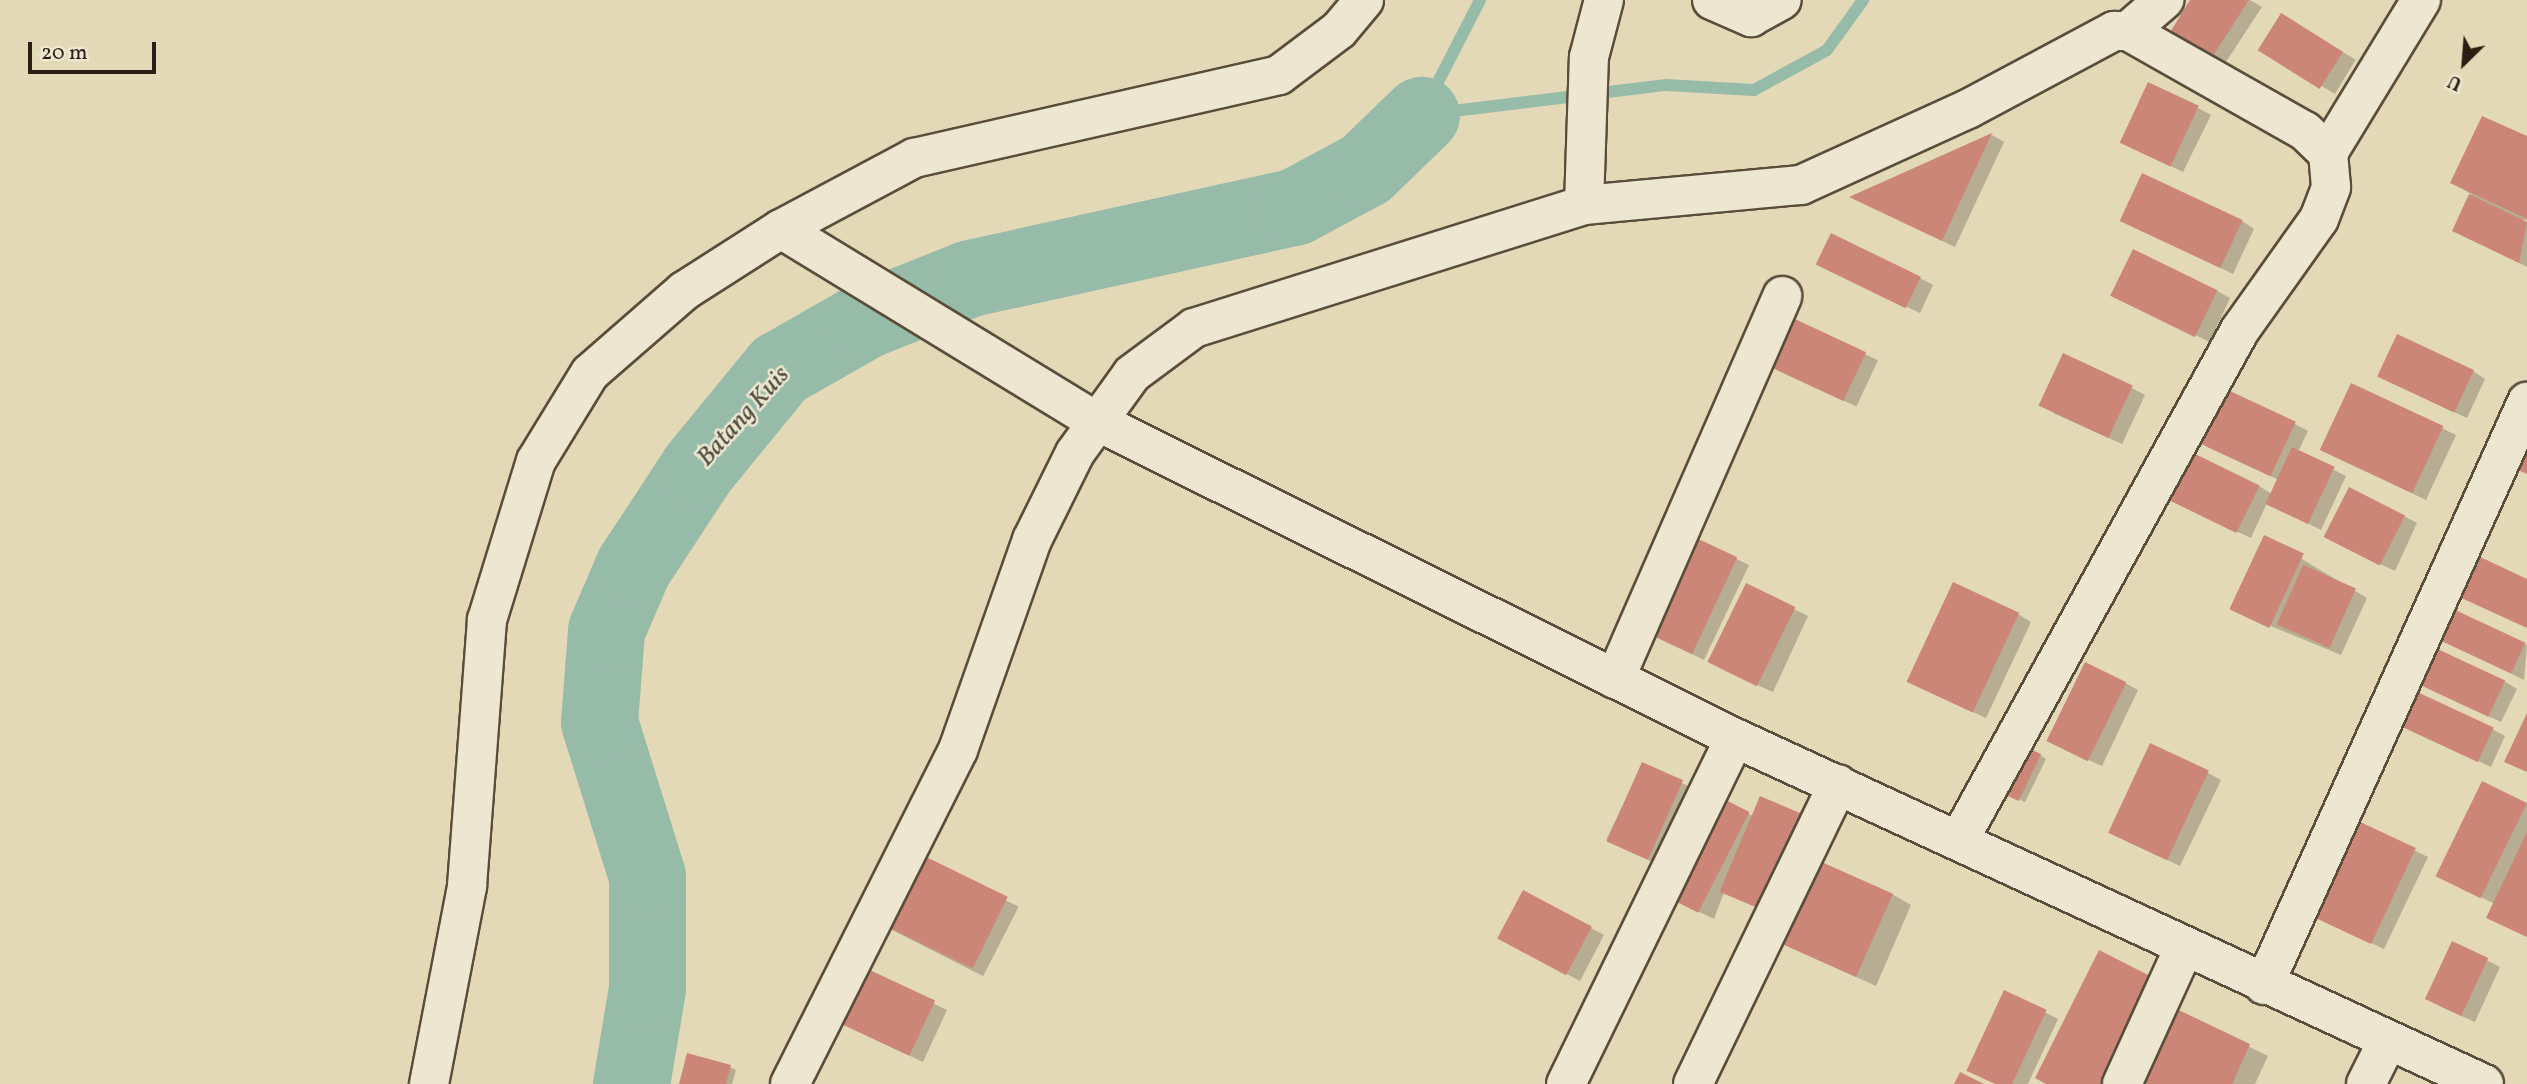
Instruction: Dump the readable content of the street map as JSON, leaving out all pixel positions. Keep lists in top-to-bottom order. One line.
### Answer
{"water":["Batang Kuis"],"scale_bar":"20 m","north":"bottom left"}
